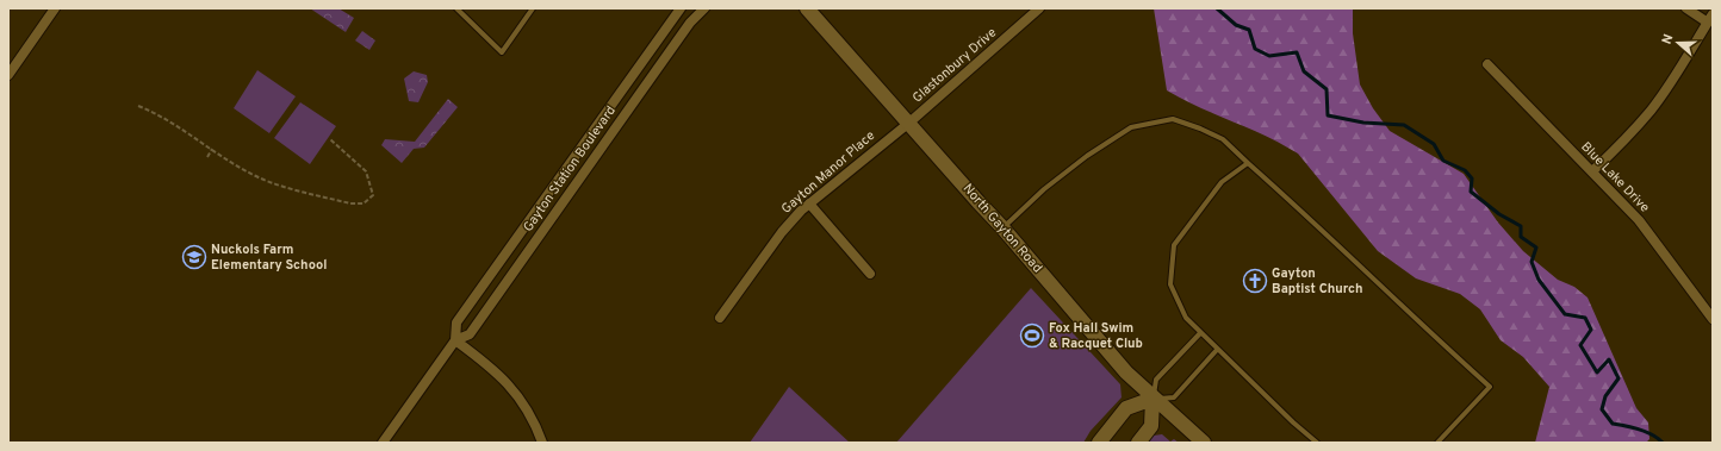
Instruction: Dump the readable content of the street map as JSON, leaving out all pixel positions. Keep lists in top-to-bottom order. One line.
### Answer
{"streets":{"street":["Glastonbury Drive","Gayton Station Boulevard","Gayton Manor Place","Blue Lake Drive","North Gayton Road"]},"crossings":[["Glastonbury Drive","Gayton Manor Place"],["Glastonbury Drive","North Gayton Road"],["Gayton Manor Place","North Gayton Road"]],"places":{"school or university":["Nuckols Farm Elementary School"],"church":["Gayton Baptist Church"],"sports":["Fox Hall Swim & Racquet Club"]},"north":"left"}
